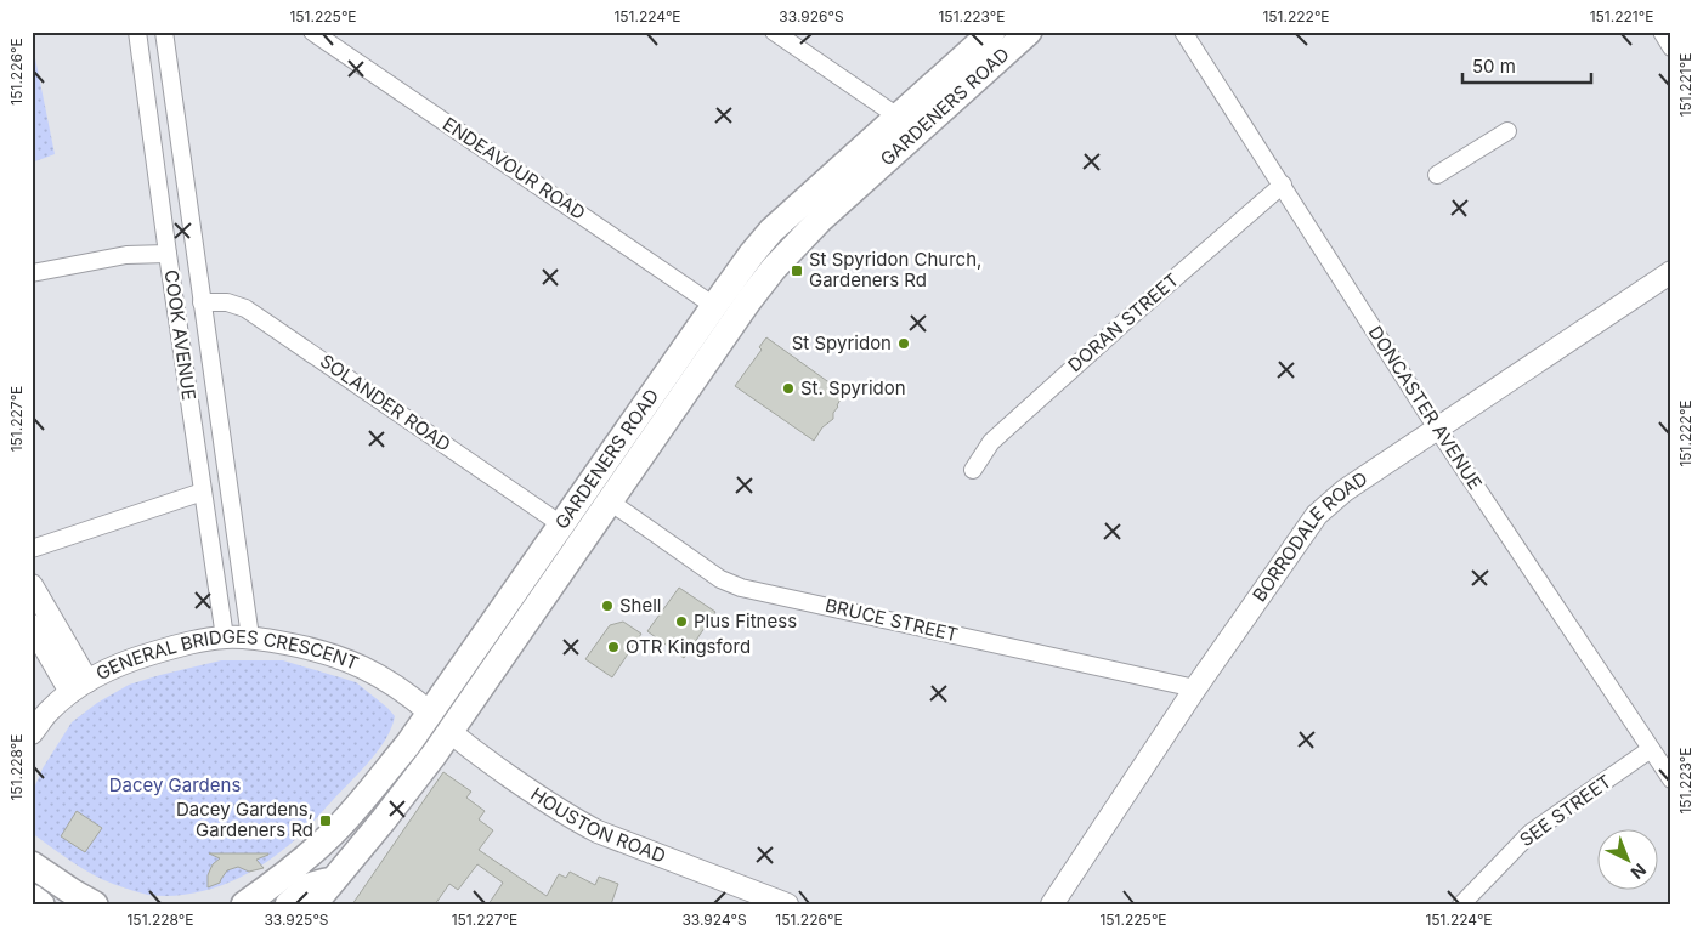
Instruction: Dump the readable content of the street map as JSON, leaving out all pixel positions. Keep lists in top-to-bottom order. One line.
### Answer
{"streets":{"main road":["GARDENERS ROAD"],"street":["ENDEAVOUR ROAD","DORAN STREET","COOK AVENUE","SOLANDER ROAD","DONCASTER AVENUE","BORRODALE ROAD","BRUCE STREET","GENERAL BRIDGES CRESCENT","SEE STREET","HOUSTON ROAD"]},"crossings":[["GARDENERS ROAD","ENDEAVOUR ROAD"],["GARDENERS ROAD","SOLANDER ROAD"],["GARDENERS ROAD","BRUCE STREET"],["GARDENERS ROAD","GENERAL BRIDGES CRESCENT"],["GARDENERS ROAD","HOUSTON ROAD"],["DORAN STREET","DONCASTER AVENUE"],["COOK AVENUE","SOLANDER ROAD"],["COOK AVENUE","GENERAL BRIDGES CRESCENT"],["DONCASTER AVENUE","BORRODALE ROAD"],["DONCASTER AVENUE","SEE STREET"],["BORRODALE ROAD","BRUCE STREET"],["GENERAL BRIDGES CRESCENT","HOUSTON ROAD"]],"parks":["Dacey Gardens"],"places":{"transit":["St Spyridon Church, Gardeners Rd","Dacey Gardens, Gardeners Rd"],"other":["St Spyridon","St. Spyridon","Shell","Plus Fitness","OTR Kingsford"]},"scale_bar":"50 m","north":"bottom right","coordinates":["151.225°E","151.224°E","33.926°S","151.223°E","151.222°E","151.221°E","151.226°E","151.227°E","151.228°E","33.925°S","33.924°S"]}
